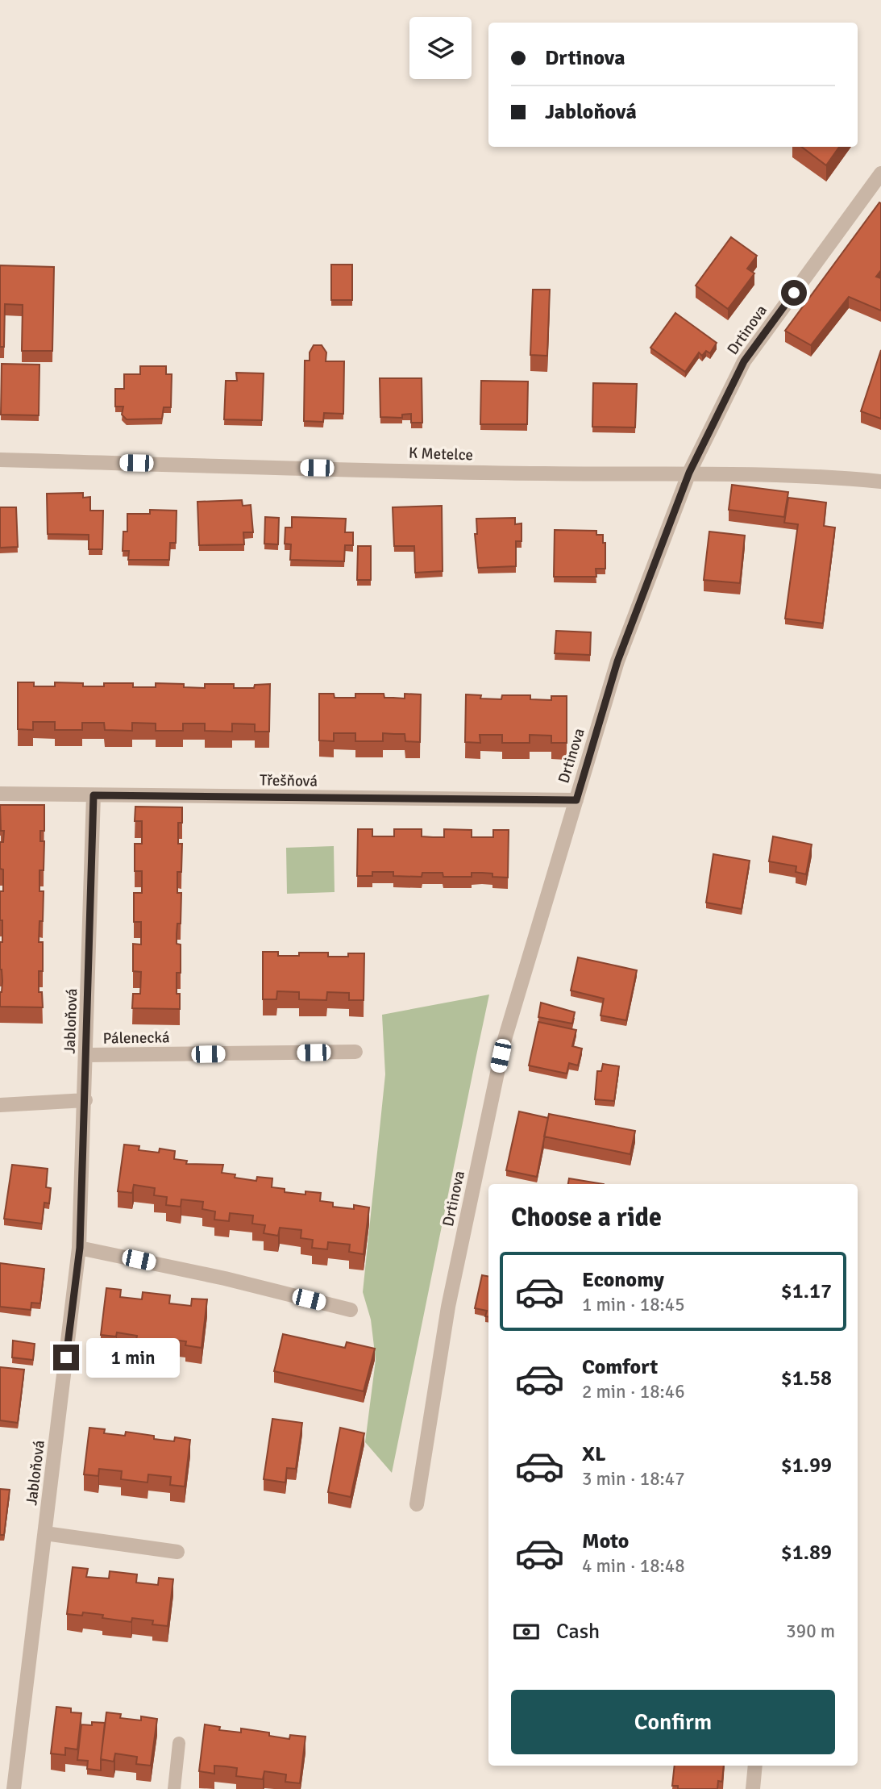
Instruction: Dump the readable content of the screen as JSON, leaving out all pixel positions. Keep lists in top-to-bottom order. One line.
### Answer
{"streets":{"street":["Drtinova","K Metelce","Třešňová","Jabloňová","Pálenecká"]},"crossings":[["Drtinova","K Metelce"],["Drtinova","Třešňová"],["Třešňová","Jabloňová"],["Jabloňová","Pálenecká"]],"page":{"banner":["Drtinova","Jabloňová"],"heading":"Choose a ride","list":[{"name":"Economy","note":"1 min · 18:45","value":"$1.17"},{"name":"Comfort","note":"2 min · 18:46","value":"$1.58"},{"name":"XL","note":"3 min · 18:47","value":"$1.99"},{"name":"Moto","note":"4 min · 18:48","value":"$1.89"}],"bubble":"1 min","pay":["Cash","390 m"],"buttons":"Confirm"}}
